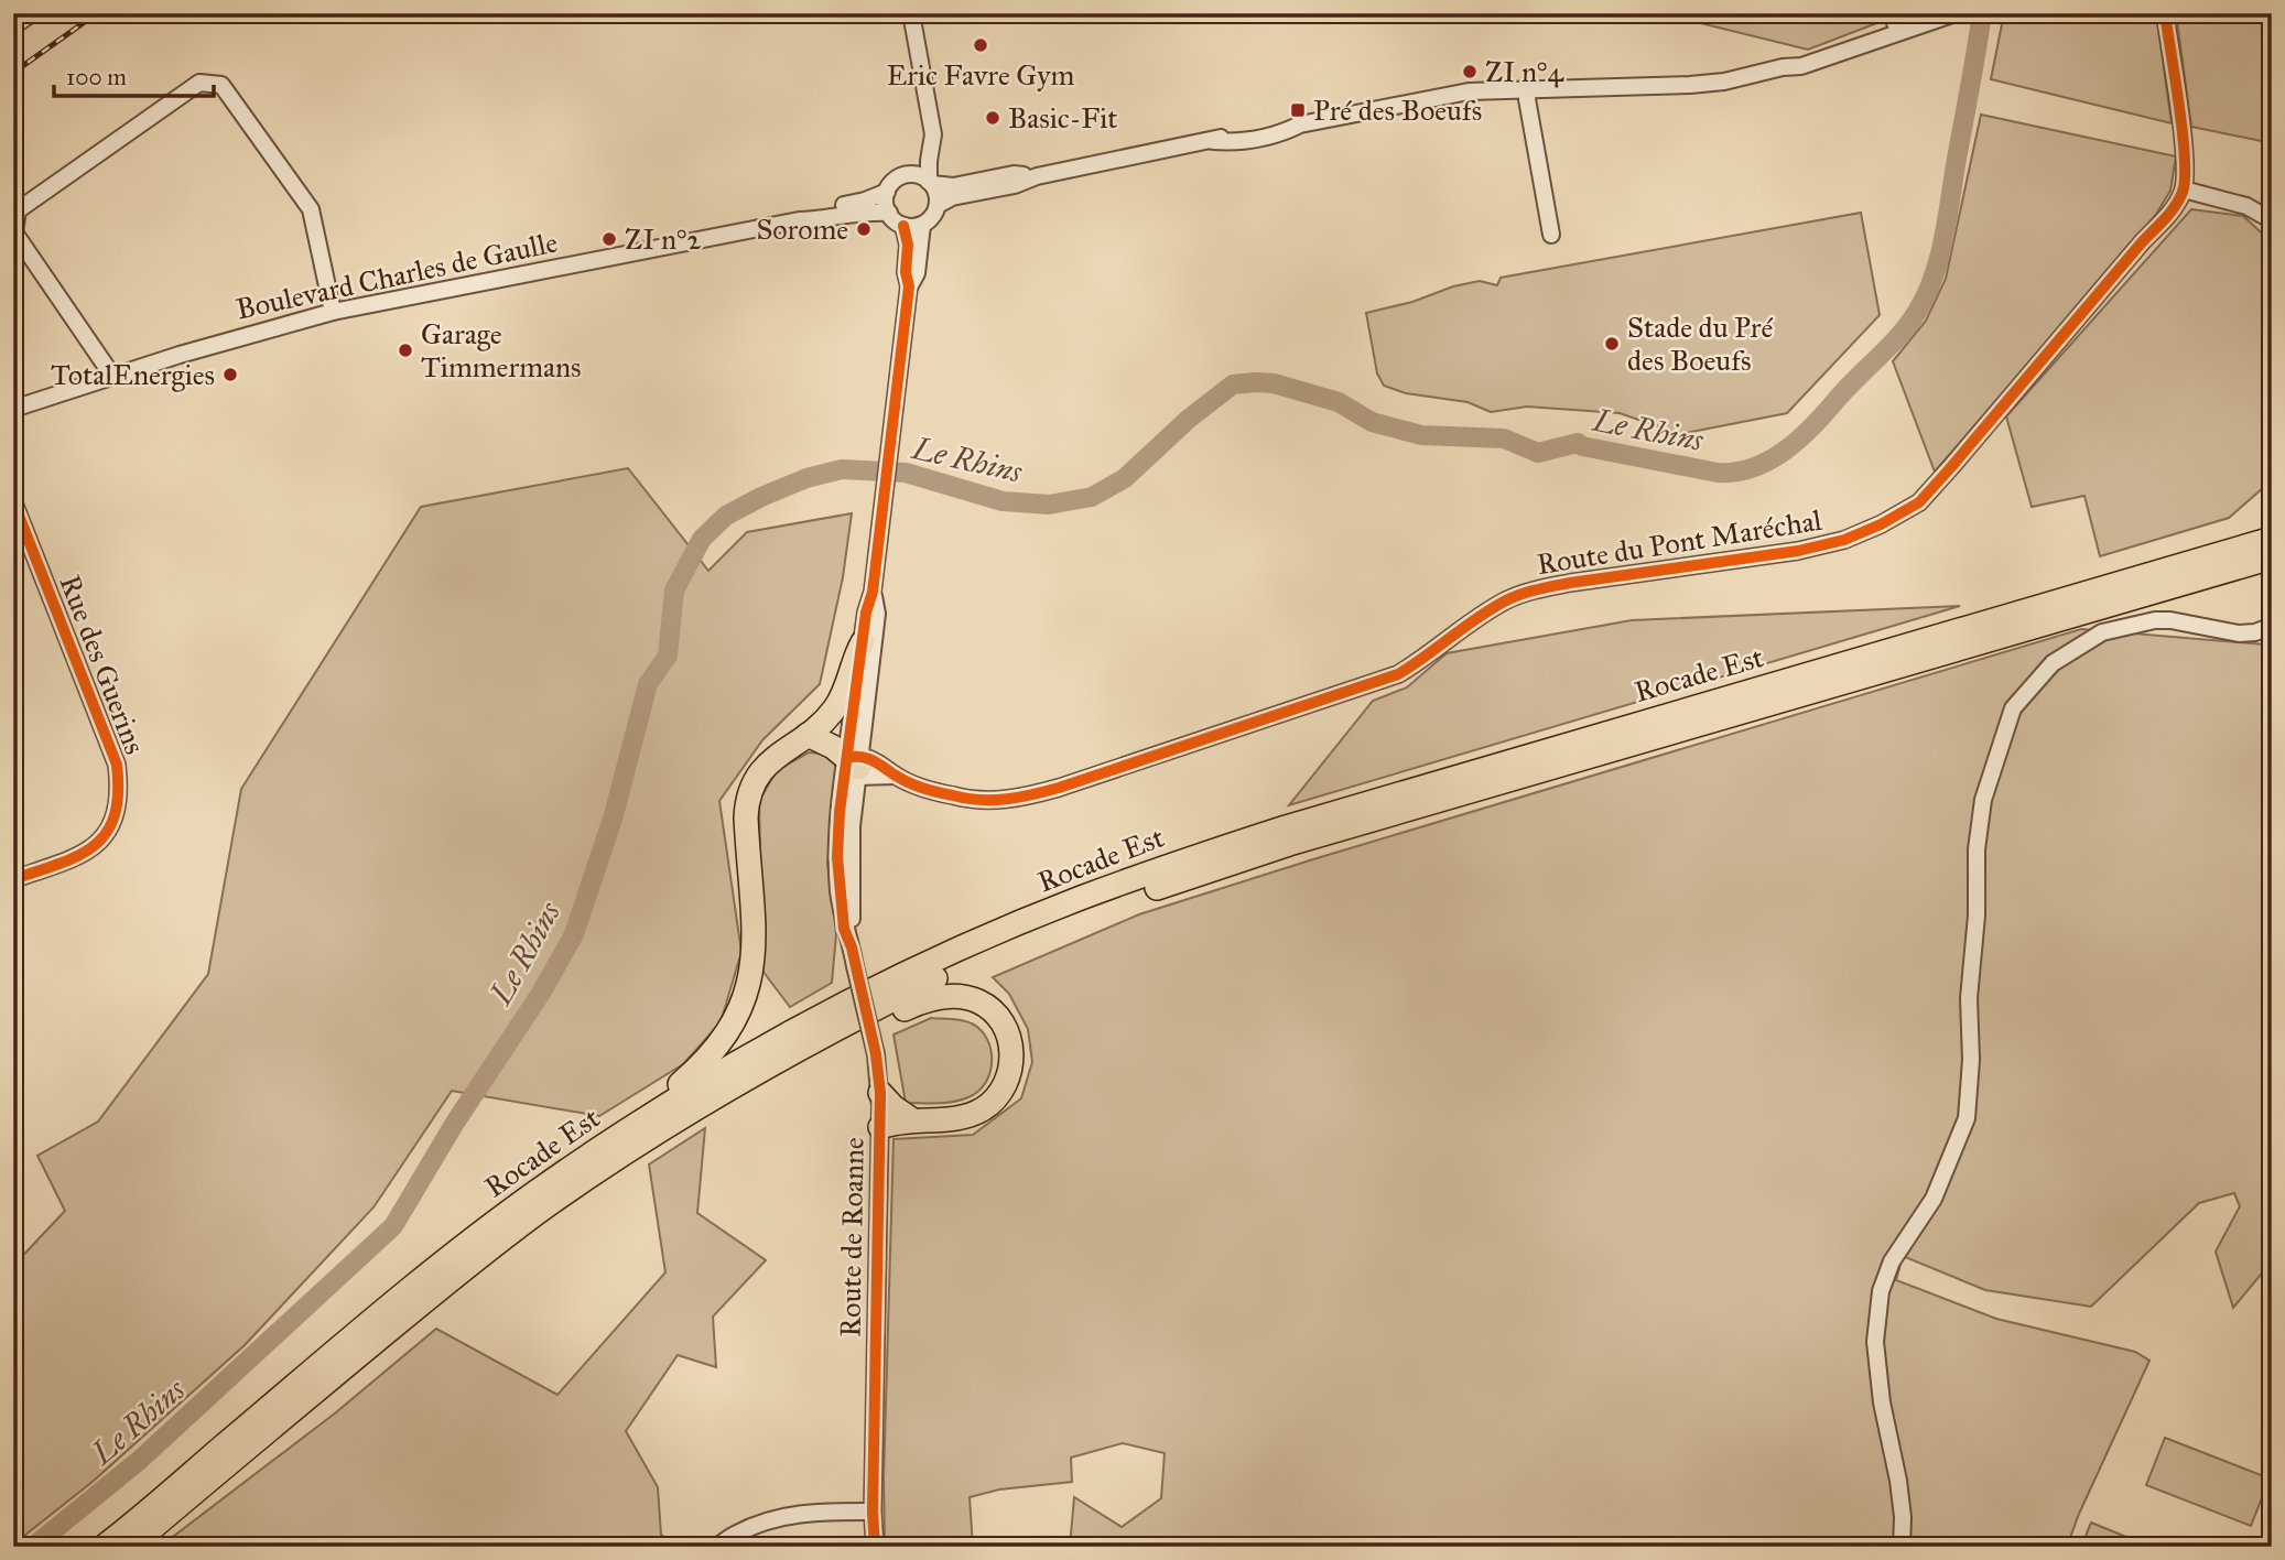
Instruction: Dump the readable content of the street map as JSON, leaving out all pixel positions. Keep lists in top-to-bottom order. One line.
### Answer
{"streets":{"highway":["Rocade Est"],"street":["Boulevard Charles de Gaulle","Route du Pont Maréchal","Rue des Guerins","Route de Roanne"]},"crossings":[["Route du Pont Maréchal","Route de Roanne"]],"water":["Le Rhins"],"places":{"other":["Eric Favre Gym","ZI n°4","Basic-Fit","Sorome","ZI n°2","Stade du Pré des Boeufs","Garage Timmermans","TotalEnergies"],"transit":["Pré des Boeufs"]},"scale_bar":"100 m"}
